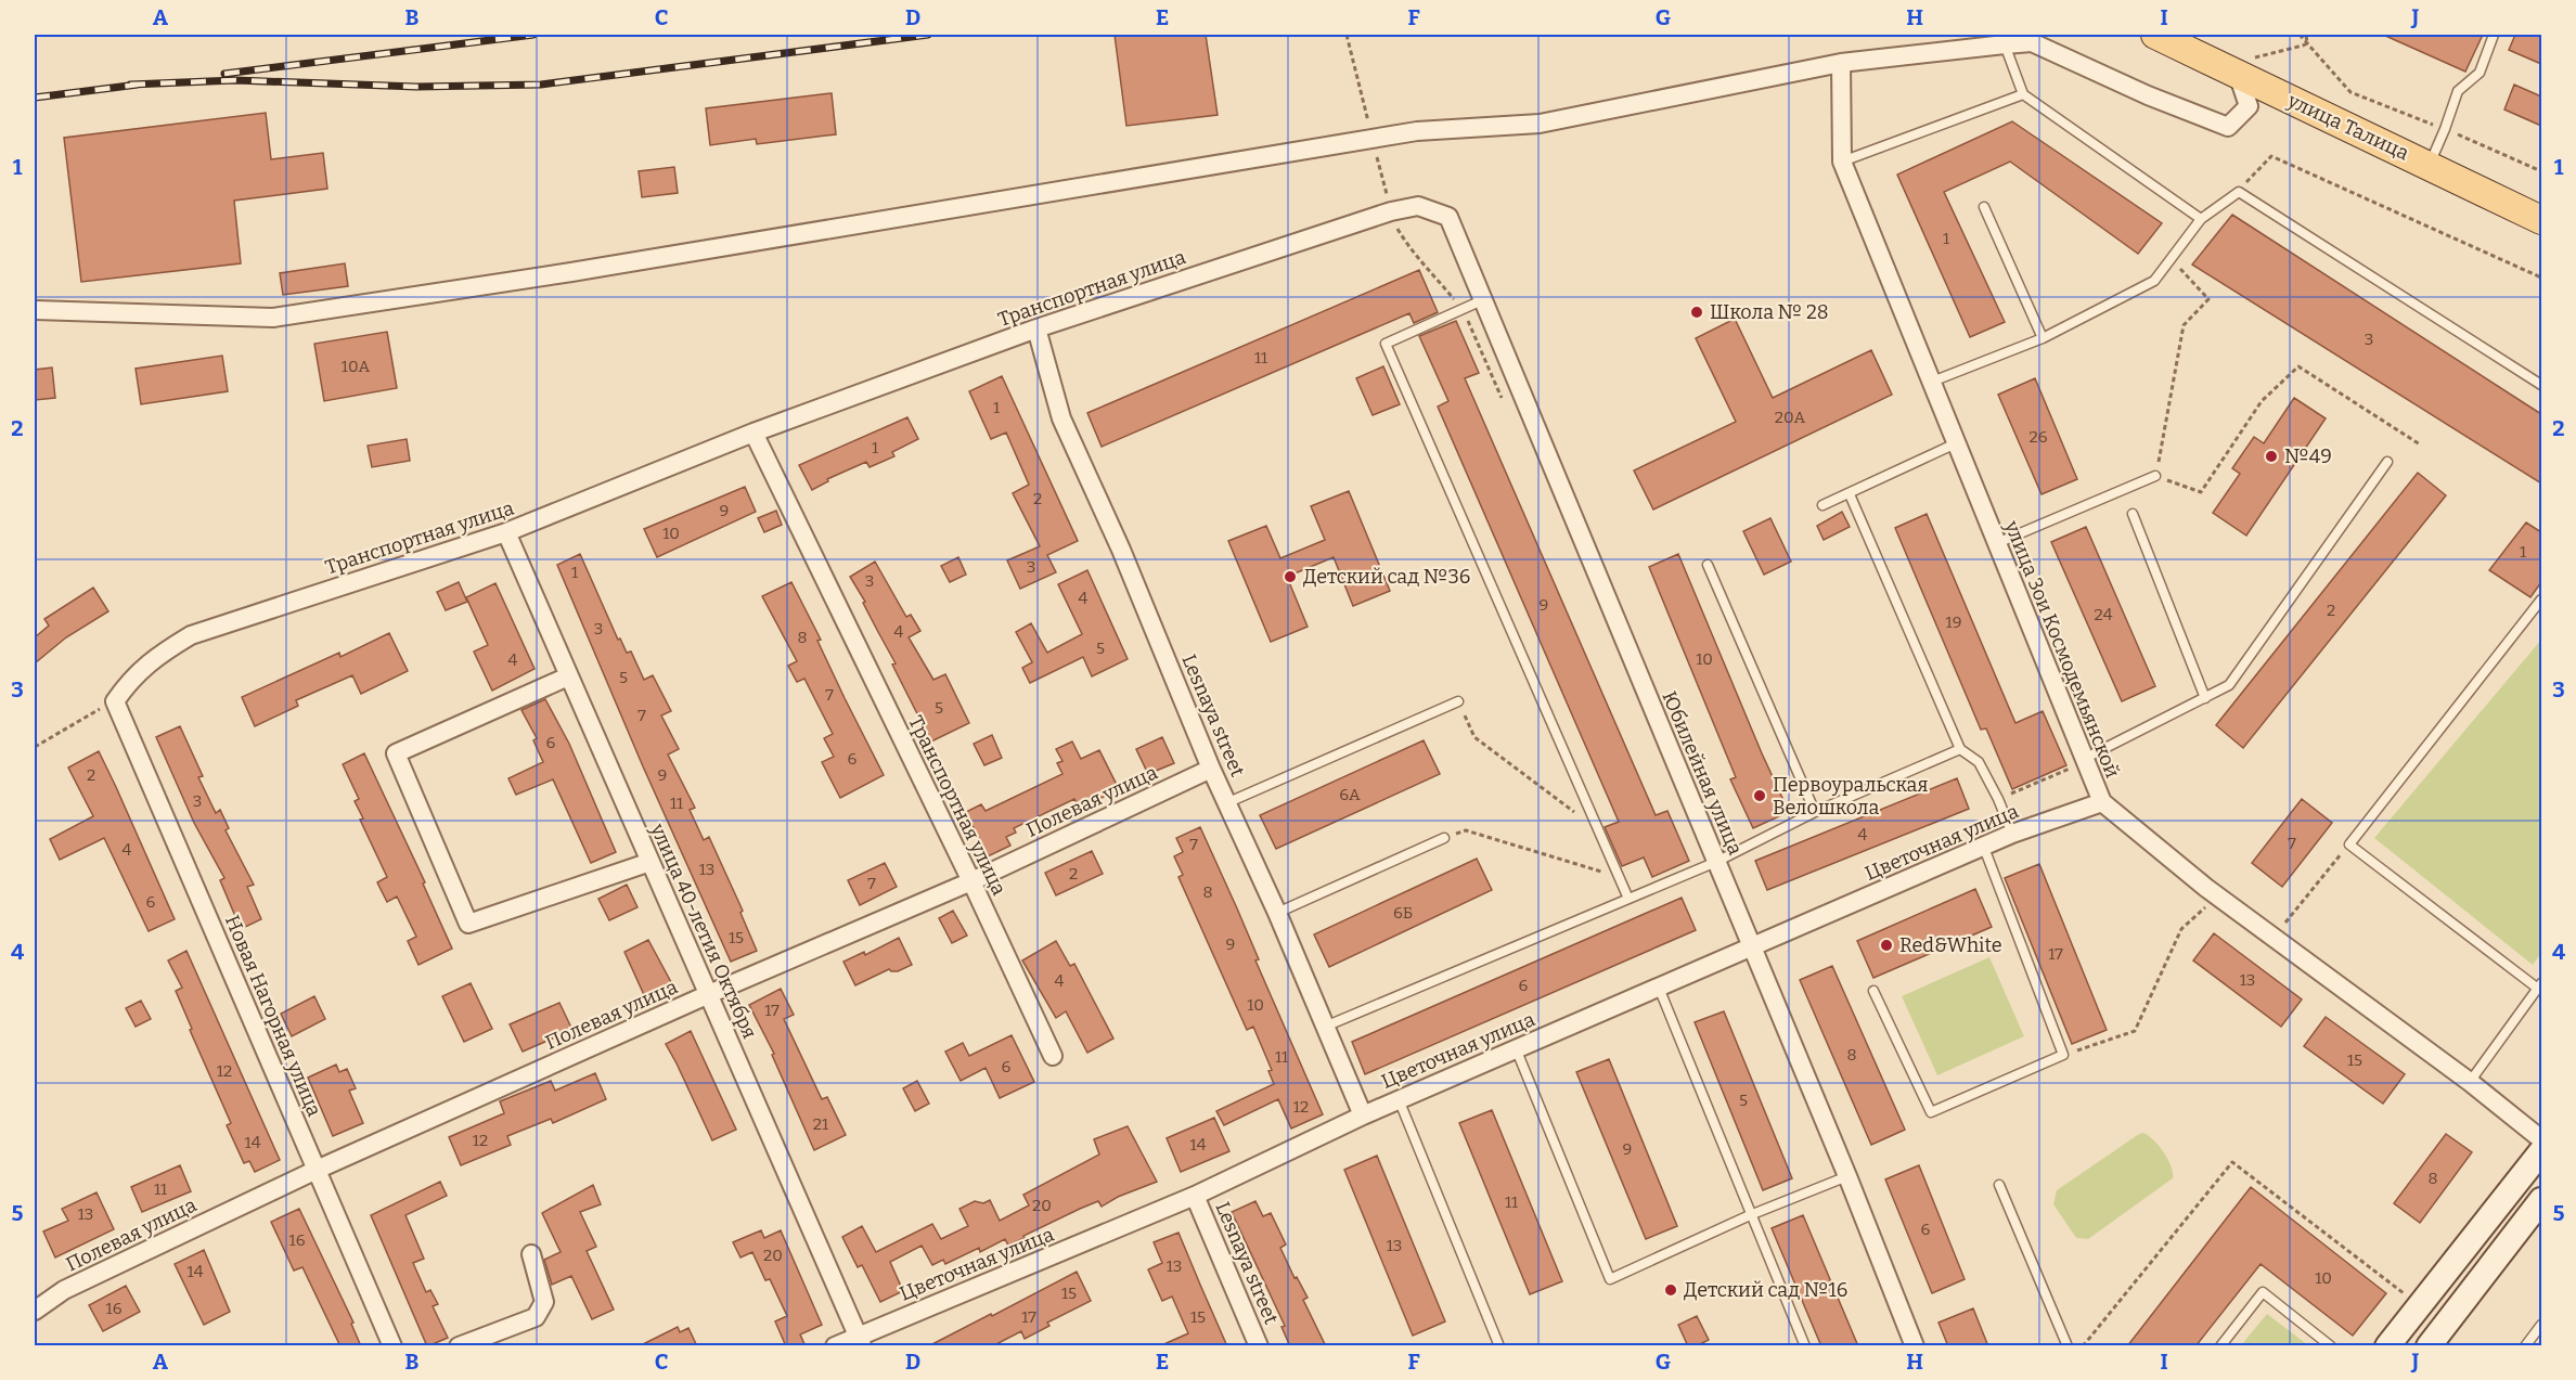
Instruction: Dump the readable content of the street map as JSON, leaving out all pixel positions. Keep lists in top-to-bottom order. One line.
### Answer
{"streets":{"main road":["улица Талица"],"street":["Транспортная улица","улица Зои Космодемьянской","Lesnaya street","Юбилейная улица","Полевая улица","Цветочная улица","улица 40-летия Октября","Новая Нагорная улица"]},"crossings":[["Транспортная улица","Lesnaya street"],["Транспортная улица","Юбилейная улица"],["Транспортная улица","Полевая улица"],["Транспортная улица","улица 40-летия Октября"],["Транспортная улица","Новая Нагорная улица"],["улица Зои Космодемьянской","Цветочная улица"],["Lesnaya street","Полевая улица"],["Lesnaya street","Цветочная улица"],["Юбилейная улица","Цветочная улица"],["Полевая улица","улица 40-летия Октября"],["Полевая улица","Новая Нагорная улица"],["Цветочная улица","улица 40-летия Октября"]],"places":["Школа № 28","№49","Детский сад №36","Первоуральская Велошкола","Red&White","Детский сад №16"],"house_numbers":["1","3","11","10А","1","20А","26","1","2","9","10","1","3","1","3","4","9","2","24","19","3","4","8","5","10","4","5","7","5","7","6","6","2","9","6А","3","11","4","7","7","4","13","2","7","8","6","6Б","15","9","17","13","4","6","10","17","8","11","15","6","12","5","12","21","12","14","14","9","8","11","11","20","13","6","16","13","20","13","14","10","15","16","17","15"],"grid":{"columns":["A","B","C","D","E","F","G","H","I","J"],"rows":["1","2","3","4","5"]}}
